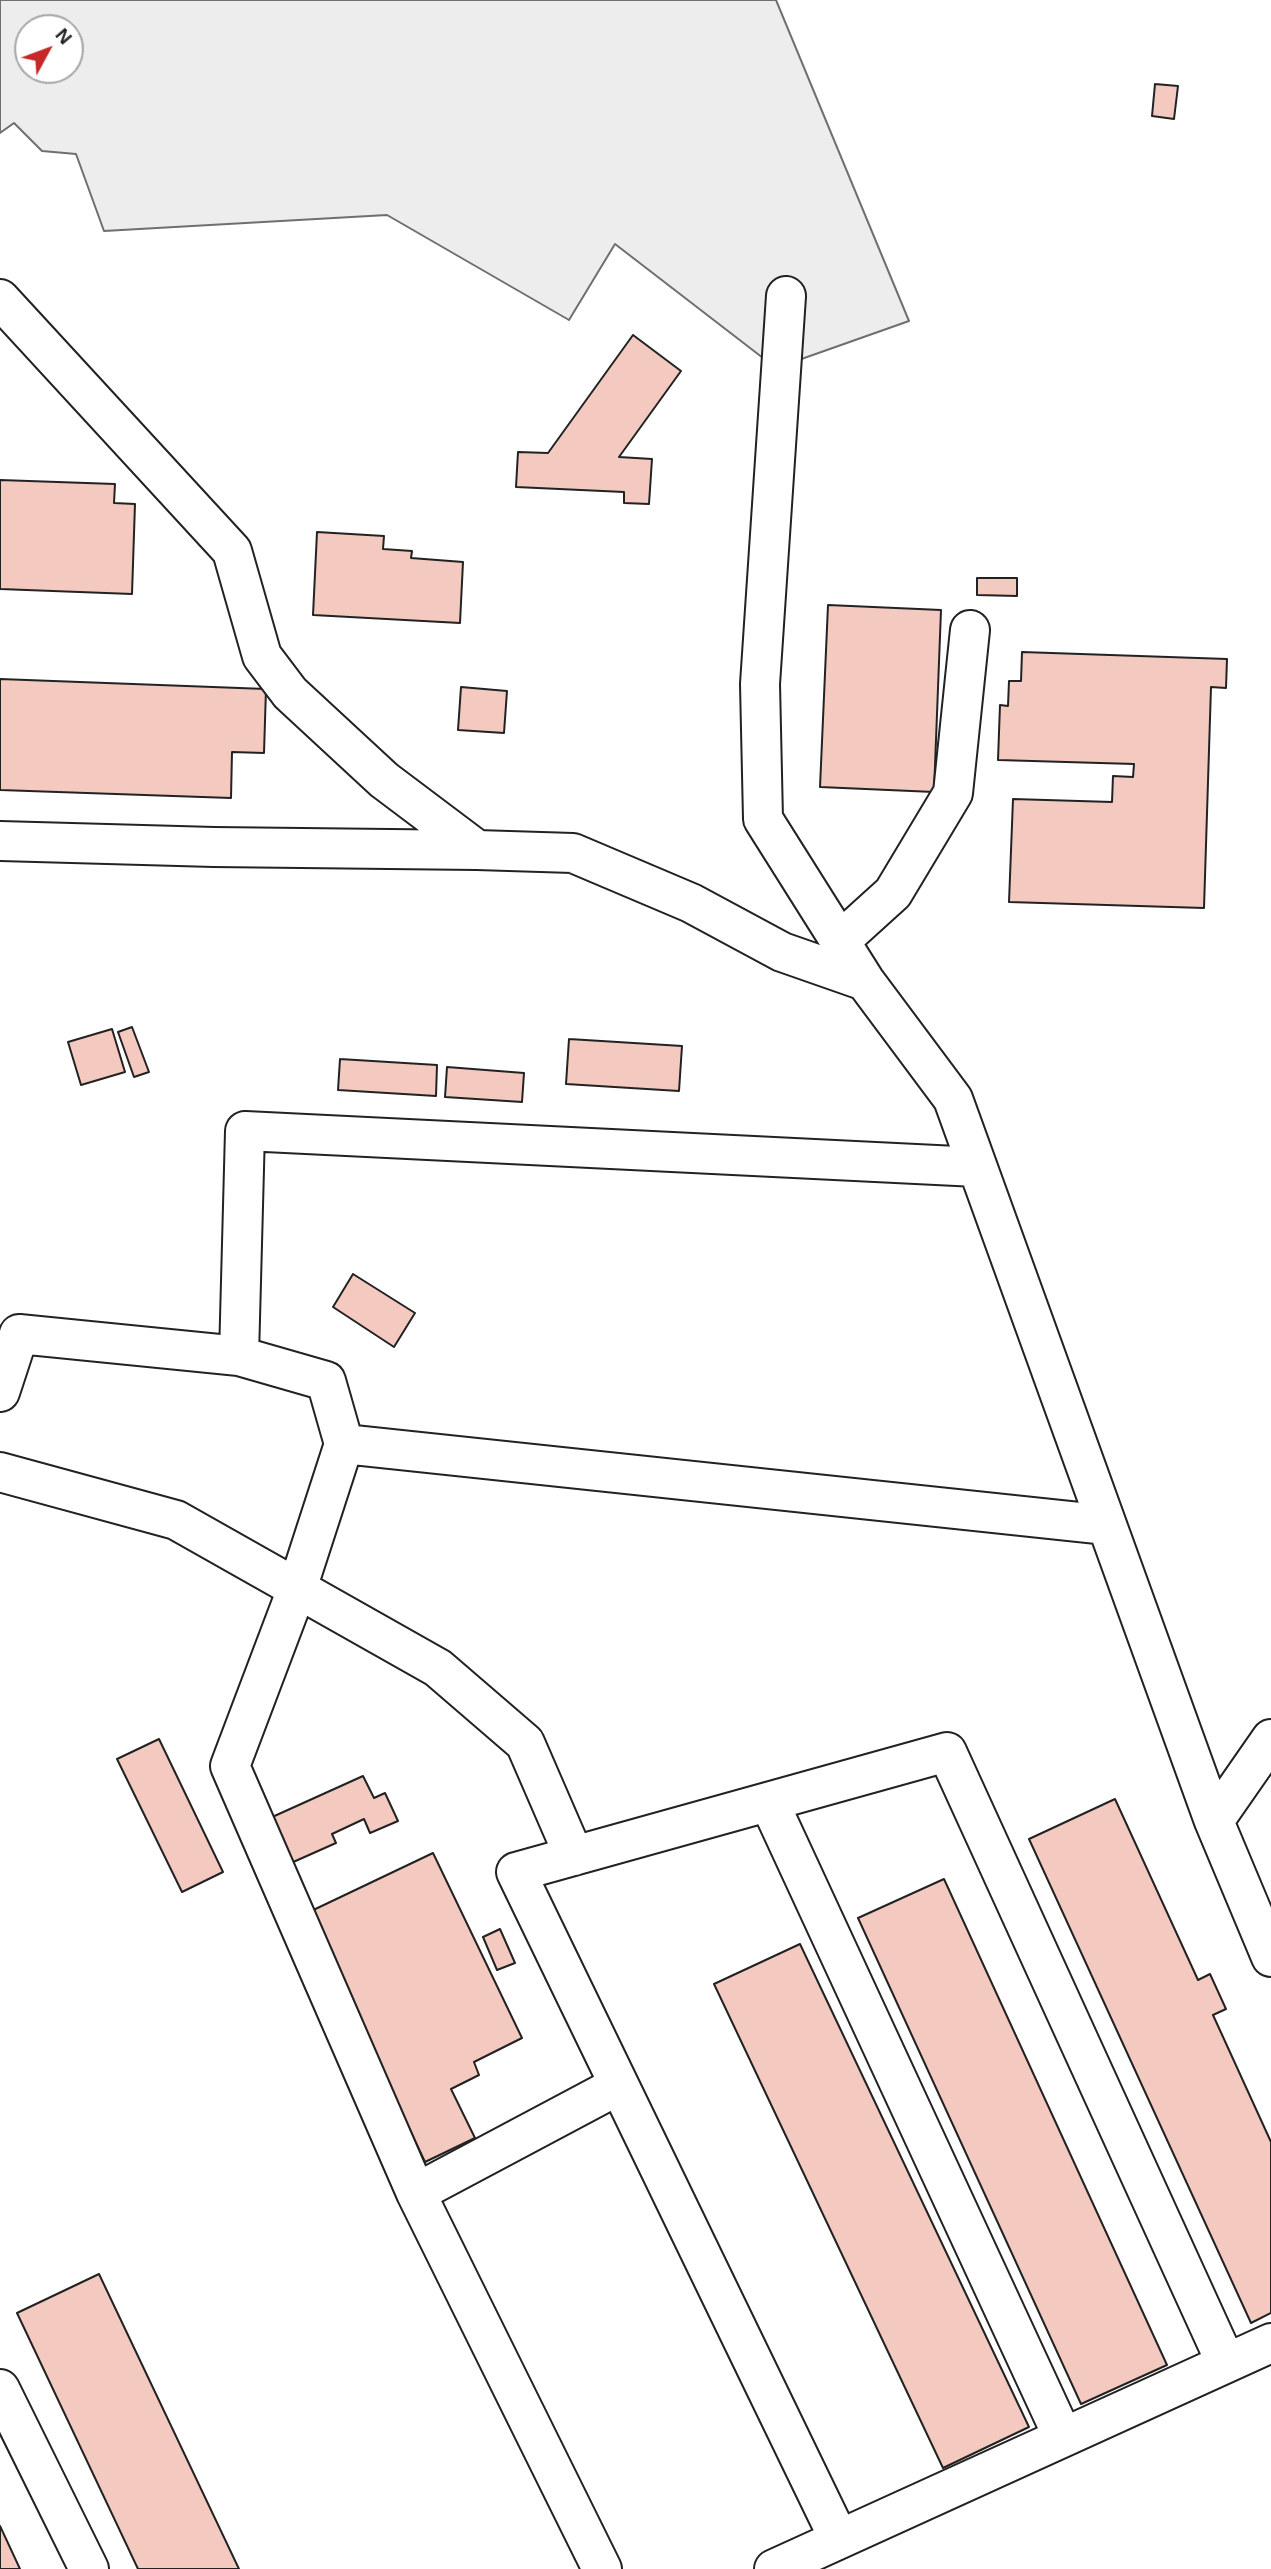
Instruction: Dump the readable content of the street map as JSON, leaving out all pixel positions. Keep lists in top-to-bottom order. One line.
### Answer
{"north":"top right"}
